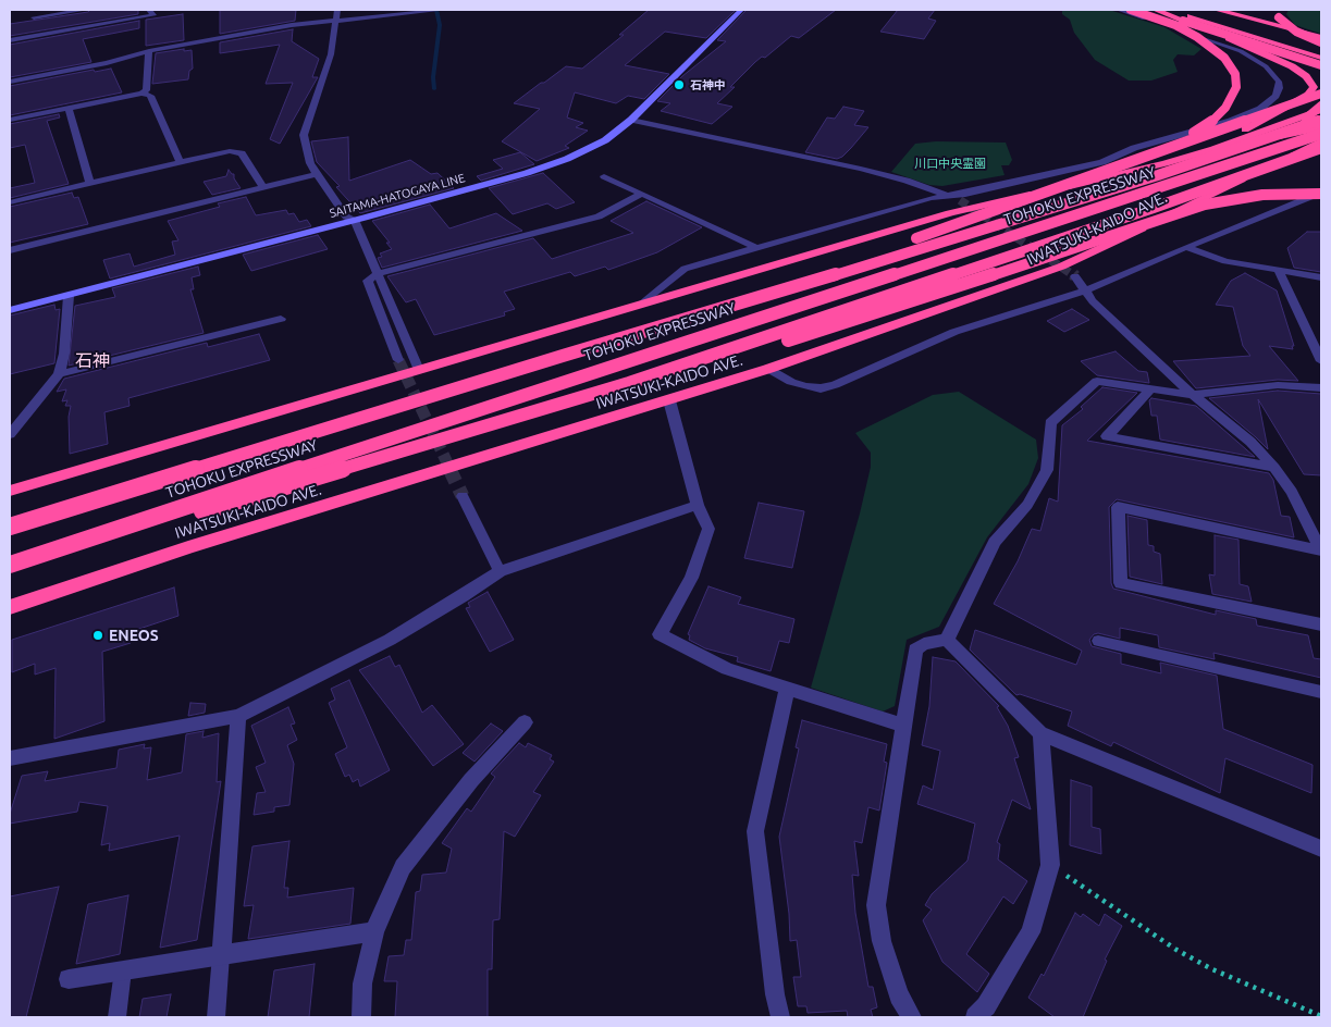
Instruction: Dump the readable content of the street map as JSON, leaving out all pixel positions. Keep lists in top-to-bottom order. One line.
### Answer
{"streets":{"highway":["TOHOKU EXPRESSWAY","IWATSUKI-KAIDO AVE."],"main road":["SAITAMA-HATOGAYA LINE"]},"districts":["石神"],"parks":["川口中央霊園"],"places":["石神中","ENEOS"]}
